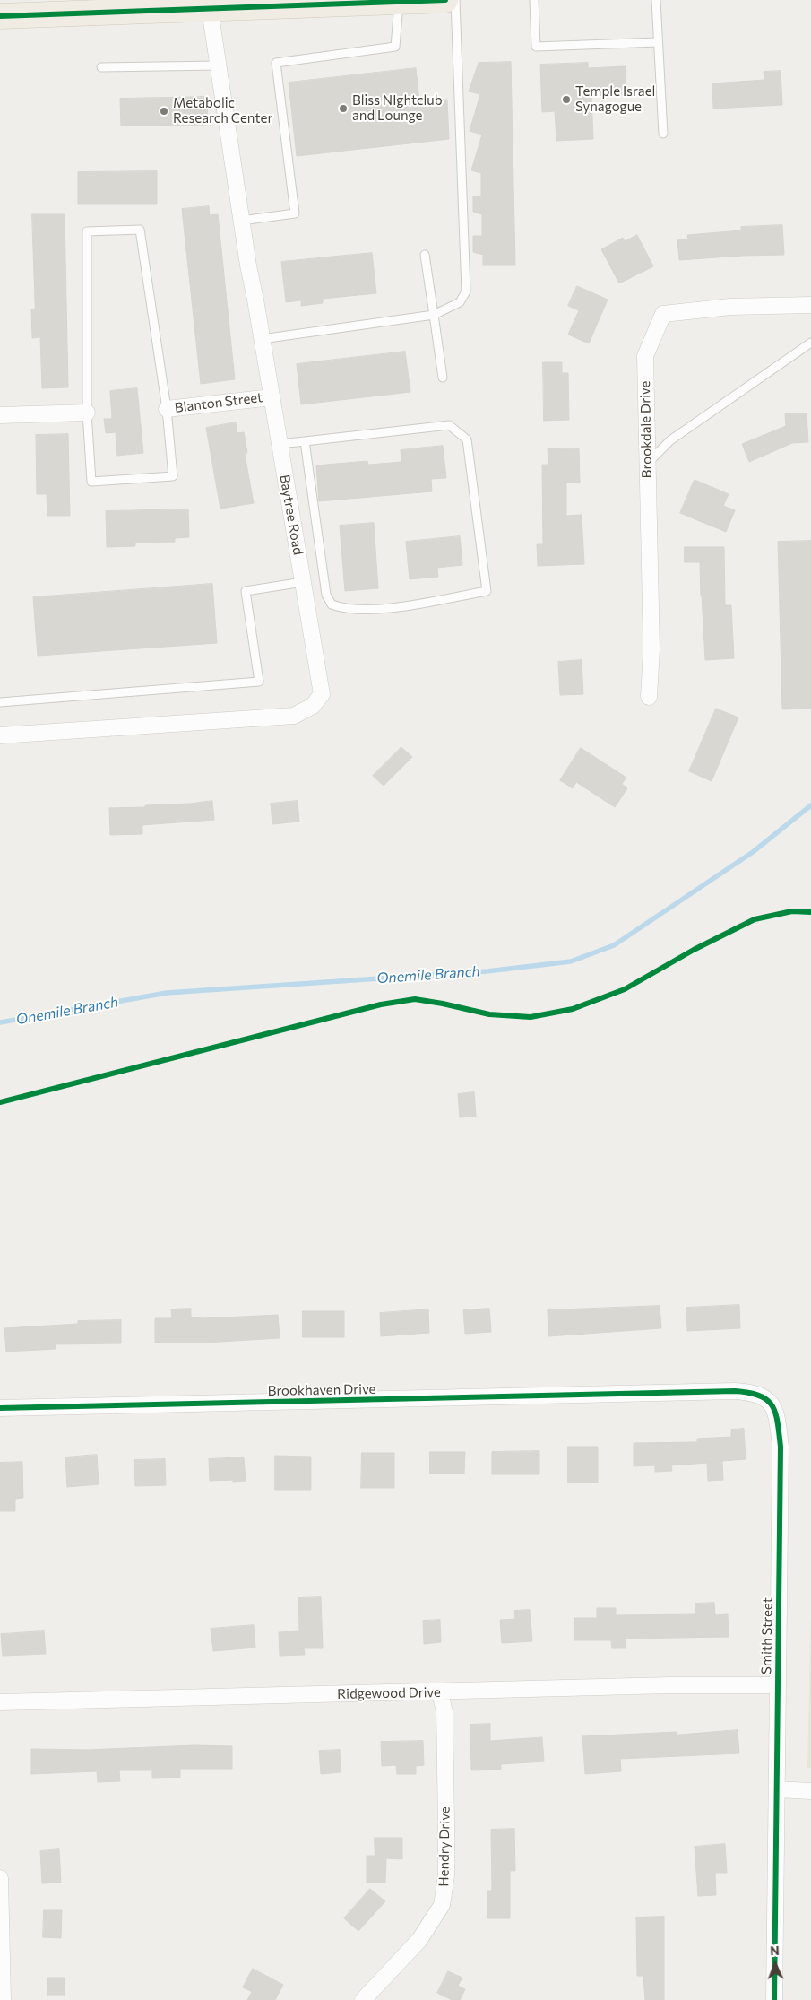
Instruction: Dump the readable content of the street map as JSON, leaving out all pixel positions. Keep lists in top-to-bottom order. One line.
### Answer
{"streets":{"street":["Blanton Street","Brookdale Drive","Baytree Road","Brookhaven Drive","Smith Street","Ridgewood Drive","Hendry Drive"]},"crossings":[["Blanton Street","Baytree Road"],["Brookhaven Drive","Smith Street"],["Smith Street","Ridgewood Drive"],["Ridgewood Drive","Hendry Drive"]],"water":["Onemile Branch"],"places":["Temple Israel Synagogue","Bliss NIghtclub and Lounge","Metabolic Research Center"],"north":"top"}
